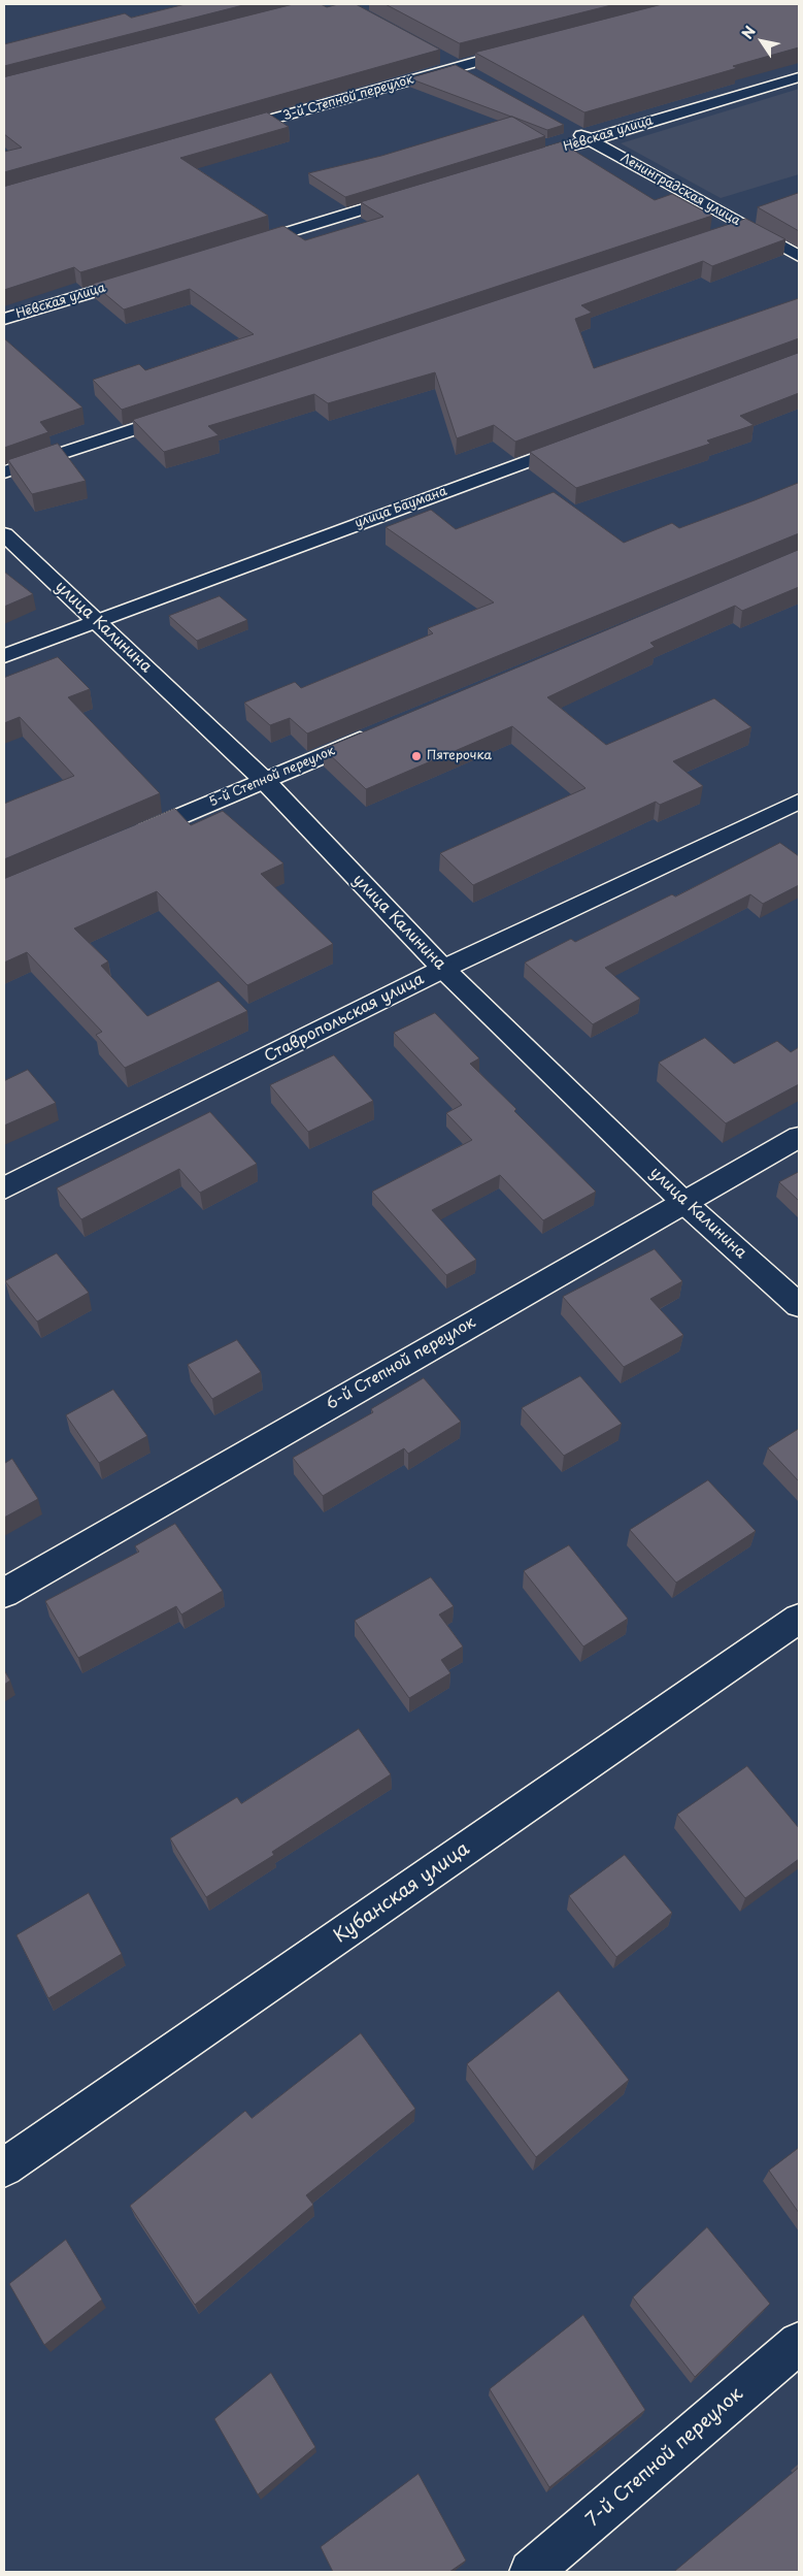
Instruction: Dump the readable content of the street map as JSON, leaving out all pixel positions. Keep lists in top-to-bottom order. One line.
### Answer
{"streets":{"street":["3-й Степной переулок","Невская улица","Ленинградская улица","улица Баумана","улица Калинина","5-й Степной переулок","Ставропольская улица","6-й Степной переулок","Кубанская улица","7-й Степной переулок"]},"crossings":[["Невская улица","Ленинградская улица"],["улица Баумана","улица Калинина"],["улица Калинина","5-й Степной переулок"],["улица Калинина","Ставропольская улица"],["улица Калинина","6-й Степной переулок"]],"places":["Пятерочка"],"north":"top left"}
